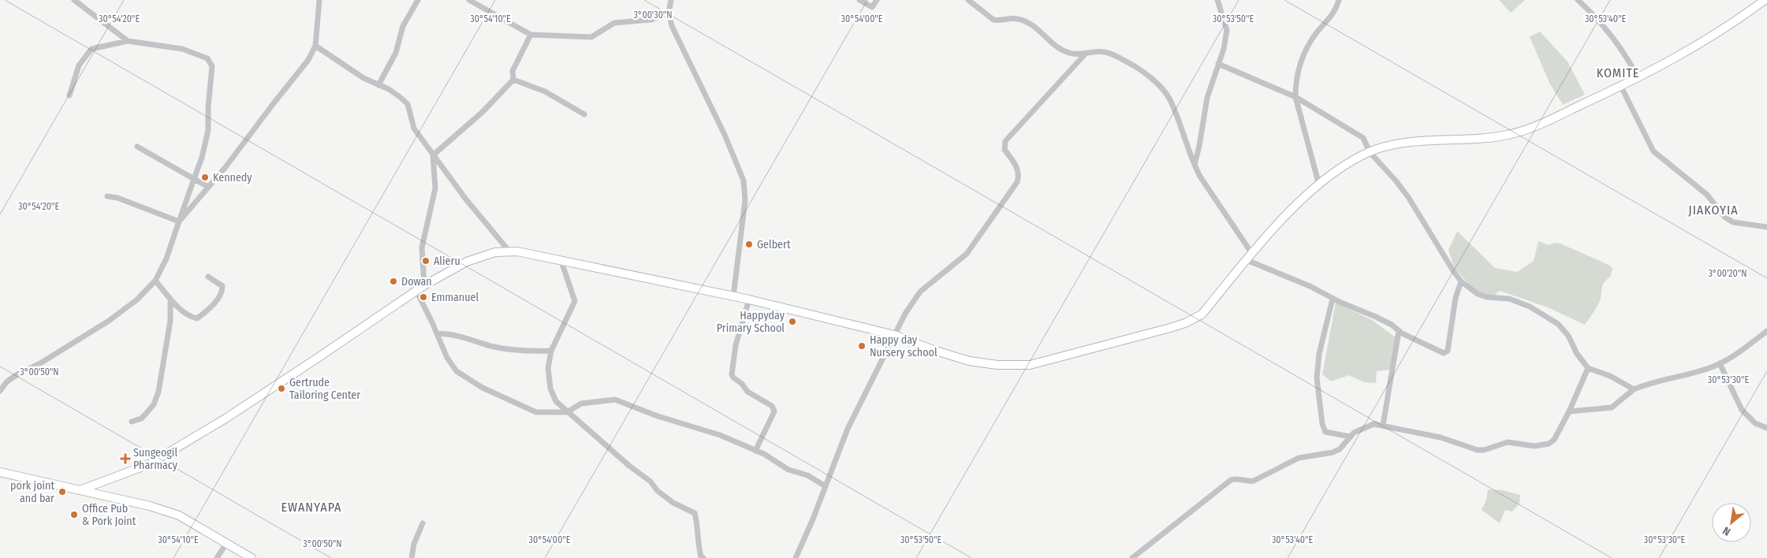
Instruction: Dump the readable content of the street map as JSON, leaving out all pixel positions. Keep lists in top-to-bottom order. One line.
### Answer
{"districts":["KOMITE","JIAKOYIA","EWANYAPA"],"places":{"other":["Kennedy","Gelbert","Alieru","Dowan","Emmanuel","Happyday Primary School","Happy day Nursery school","Gertrude Tailoring Center","pork joint and bar","Office Pub & Pork Joint"],"health":["Sungeogil Pharmacy"]},"north":"bottom left","coordinates":["3°00'30\"N","30°54'20\"E","30°53'40\"E","30°54'10\"E","30°54'00\"E","30°53'50\"E","3°00'20\"N","3°00'50\"N","30°53'30\"E"]}
